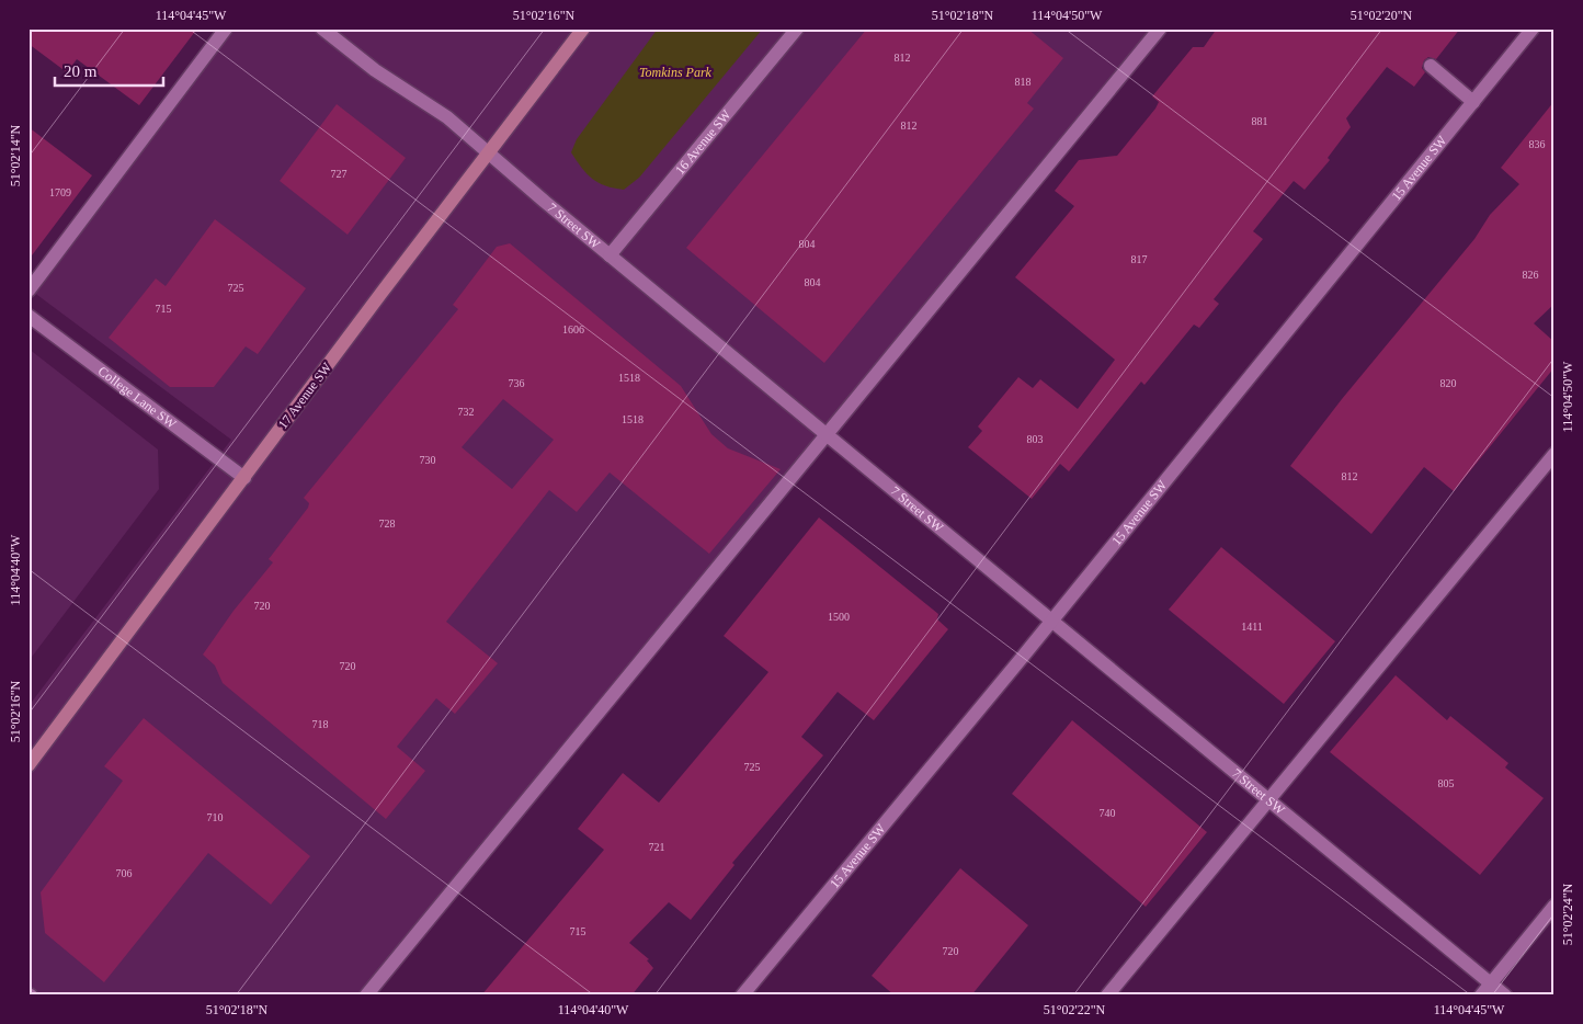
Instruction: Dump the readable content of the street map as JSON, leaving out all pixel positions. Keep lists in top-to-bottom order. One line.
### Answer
{"streets":{"main road":["17 Avenue SW"],"street":["16 Avenue SW","15 Avenue SW","7 Street SW","College Lane SW"]},"crossings":[["16 Avenue SW","7 Street SW"],["15 Avenue SW","7 Street SW"],["7 Street SW","17 Avenue SW"],["17 Avenue SW","College Lane SW"]],"parks":["Tomkins Park"],"house_numbers":["812","818","881","812","836","727","1709","804","817","826","804","725","715","1606","1518","736","820","732","1518","803","730","812","728","720","1500","1411","720","718","725","805","740","710","721","706","715","720"],"scale_bar":"20 m","coordinates":["114°04'45\"W","51°02'16\"N","51°02'18\"N","114°04'50\"W","51°02'20\"N","51°02'14\"N","114°04'40\"W","51°02'24\"N","51°02'22\"N"]}
